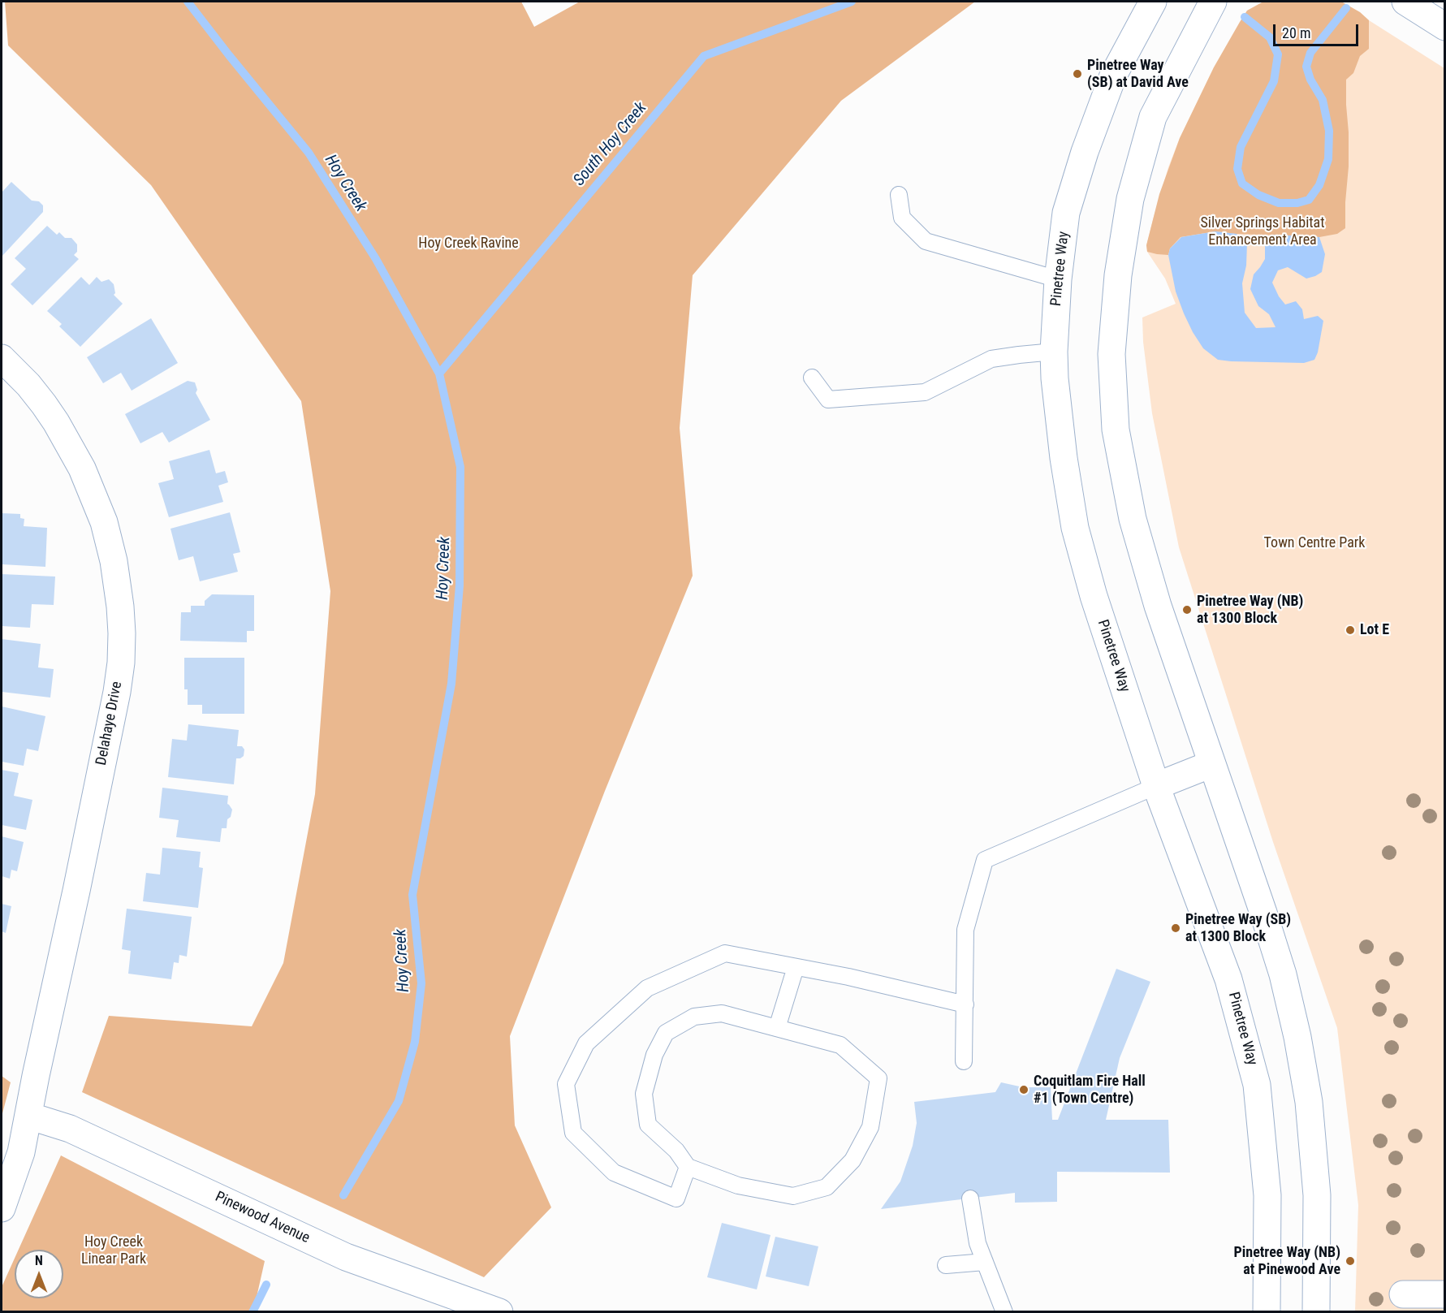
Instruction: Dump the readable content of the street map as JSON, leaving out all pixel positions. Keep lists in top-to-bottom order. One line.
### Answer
{"streets":{"main road":["Pinetree Way","Delahaye Drive","Pinewood Avenue"]},"crossings":[["Delahaye Drive","Pinewood Avenue"]],"water":["South Hoy Creek","Hoy Creek"],"parks":["Silver Springs Habitat Enhancement Area","Hoy Creek Ravine","Town Centre Park","Hoy Creek Linear Park"],"places":["Pinetree Way (SB) at David Ave","Pinetree Way (NB) at 1300 Block","Lot E","Pinetree Way (SB) at 1300 Block","Coquitlam Fire Hall #1 (Town Centre)","Pinetree Way (NB) at Pinewood Ave"],"scale_bar":"20 m","north":"top"}
